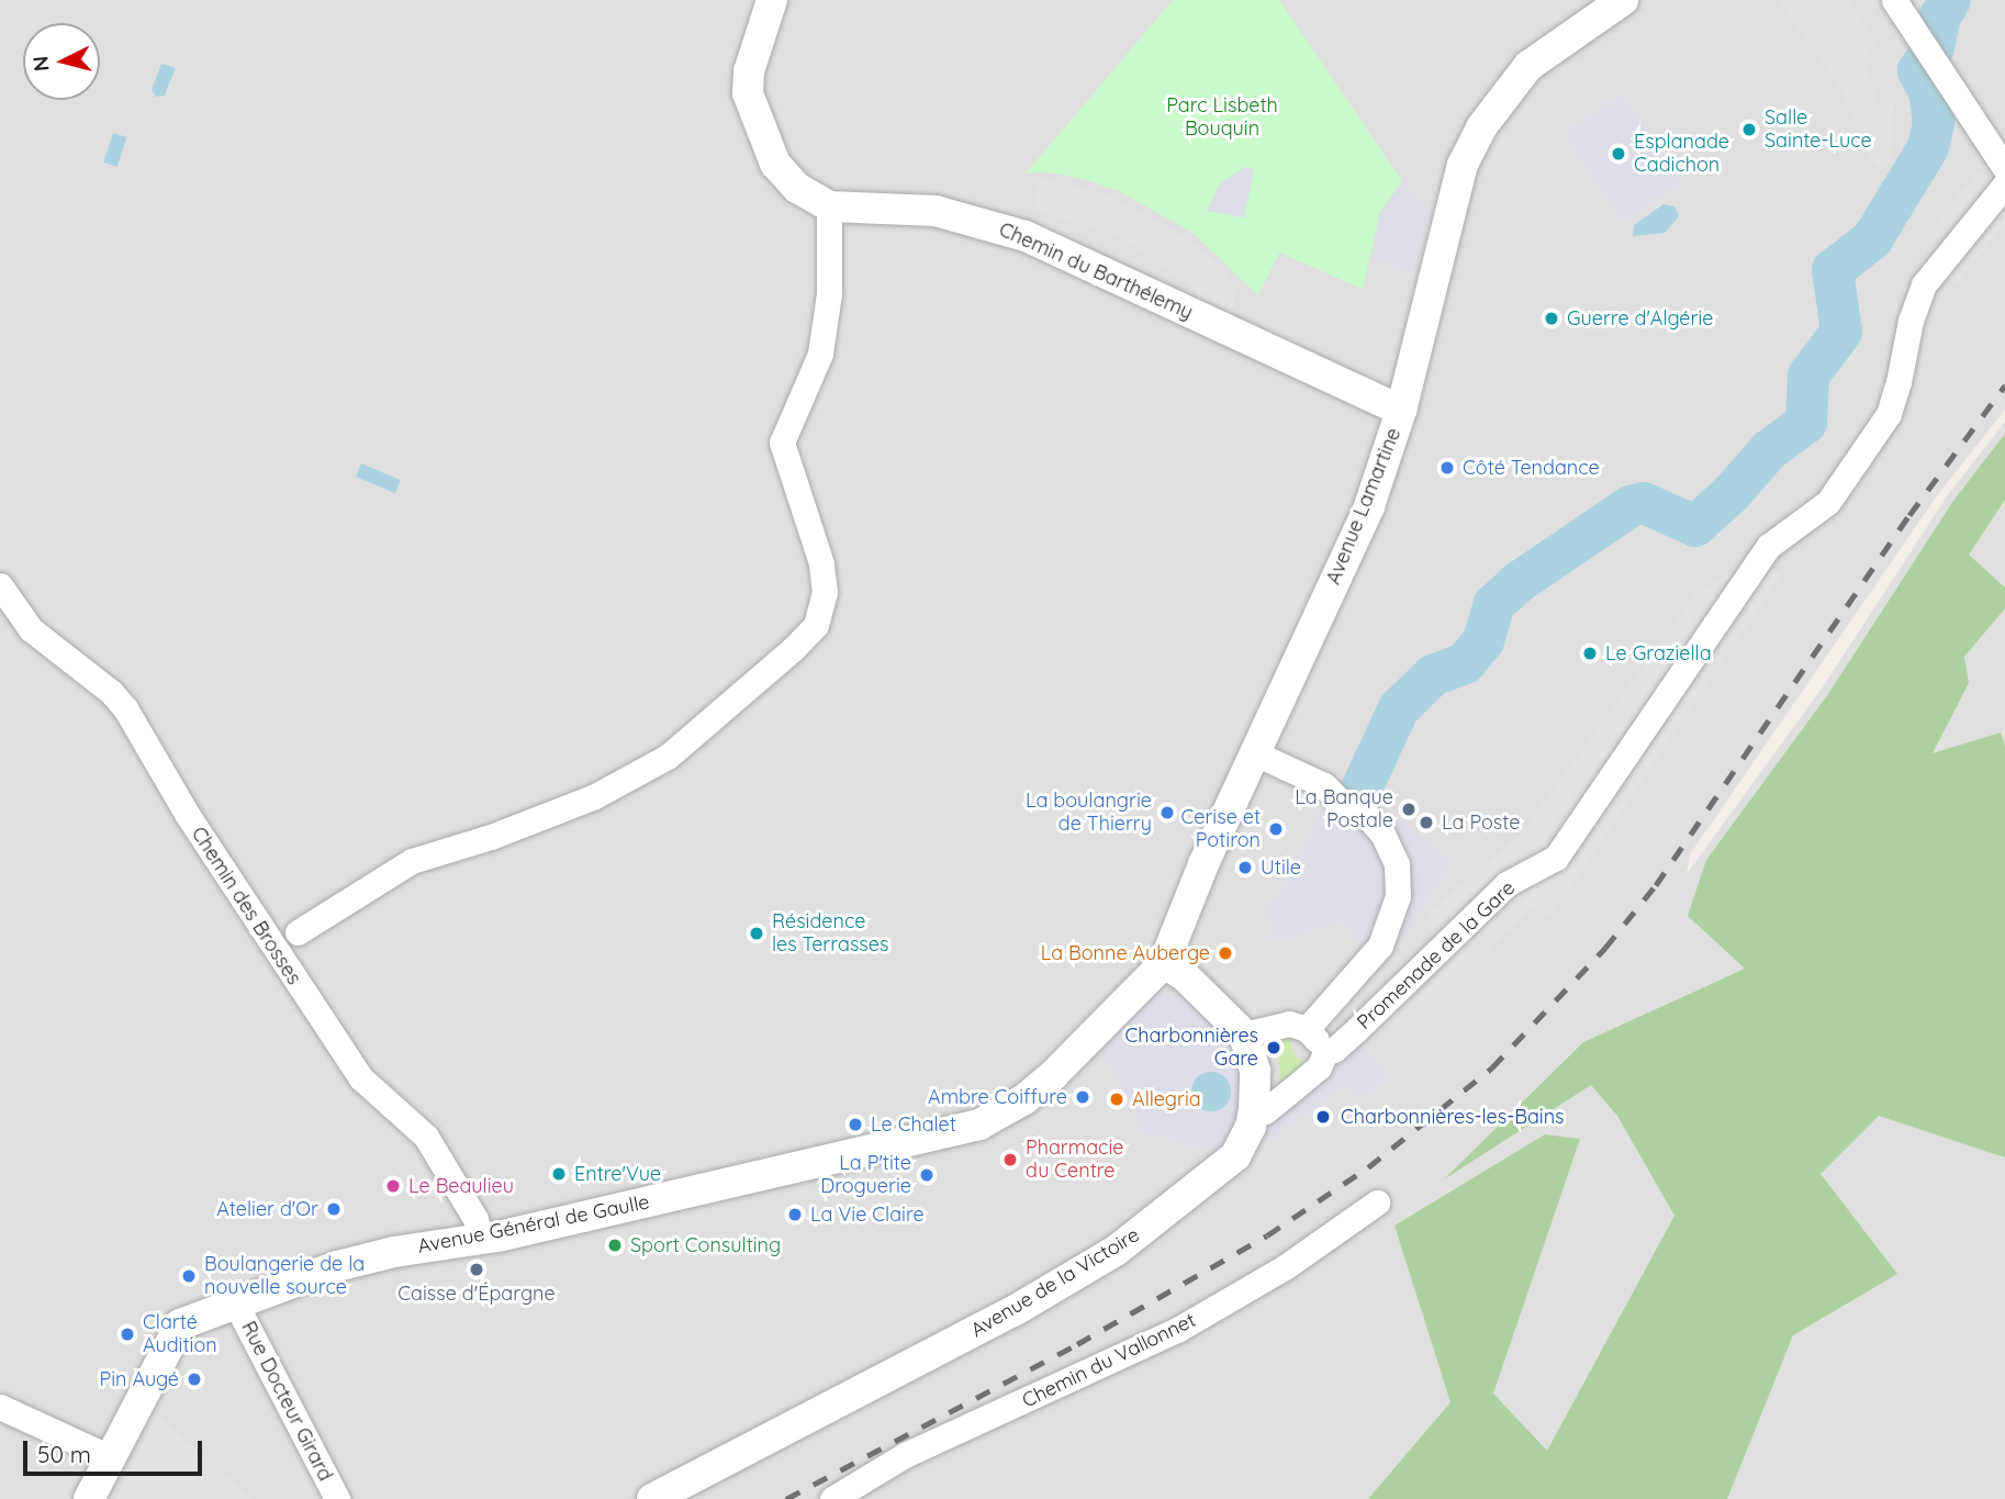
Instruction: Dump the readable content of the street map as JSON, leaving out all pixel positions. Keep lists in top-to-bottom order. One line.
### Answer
{"streets":{"street":["Chemin du Barthélemy","Avenue Lamartine","Chemin des Brosses","Promenade de la Gare","Avenue Général de Gaulle","Avenue de la Victoire","Chemin du Vallonnet","Rue Docteur Girard"]},"crossings":[["Chemin du Barthélemy","Avenue Lamartine"],["Avenue Lamartine","Avenue Général de Gaulle"],["Avenue Lamartine","Avenue de la Victoire"],["Chemin des Brosses","Avenue Général de Gaulle"],["Promenade de la Gare","Avenue de la Victoire"],["Avenue Général de Gaulle","Avenue de la Victoire"],["Avenue Général de Gaulle","Rue Docteur Girard"]],"parks":["Parc Lisbeth Bouquin"],"places":["Salle Sainte-Luce","Esplanade Cadichon","Guerre d'Algérie","Côté Tendance","Le Graziella","La Banque Postale","La boulangrie de Thierry","La Poste","Cerise et Potiron","Utile","Résidence les Terrasses","La Bonne Auberge","Charbonnières Gare","Ambre Coiffure","Allegria","Charbonnières-les-Bains","Le Chalet","Pharmacie du Centre","Entre'Vue","La P'tite Droguerie","Le Beaulieu","Atelier d'Or","La Vie Claire","Sport Consulting","Caisse d'Épargne","Boulangerie de la nouvelle source","Clarté Audition","Pin Augé"],"scale_bar":"50 m","north":"left"}
